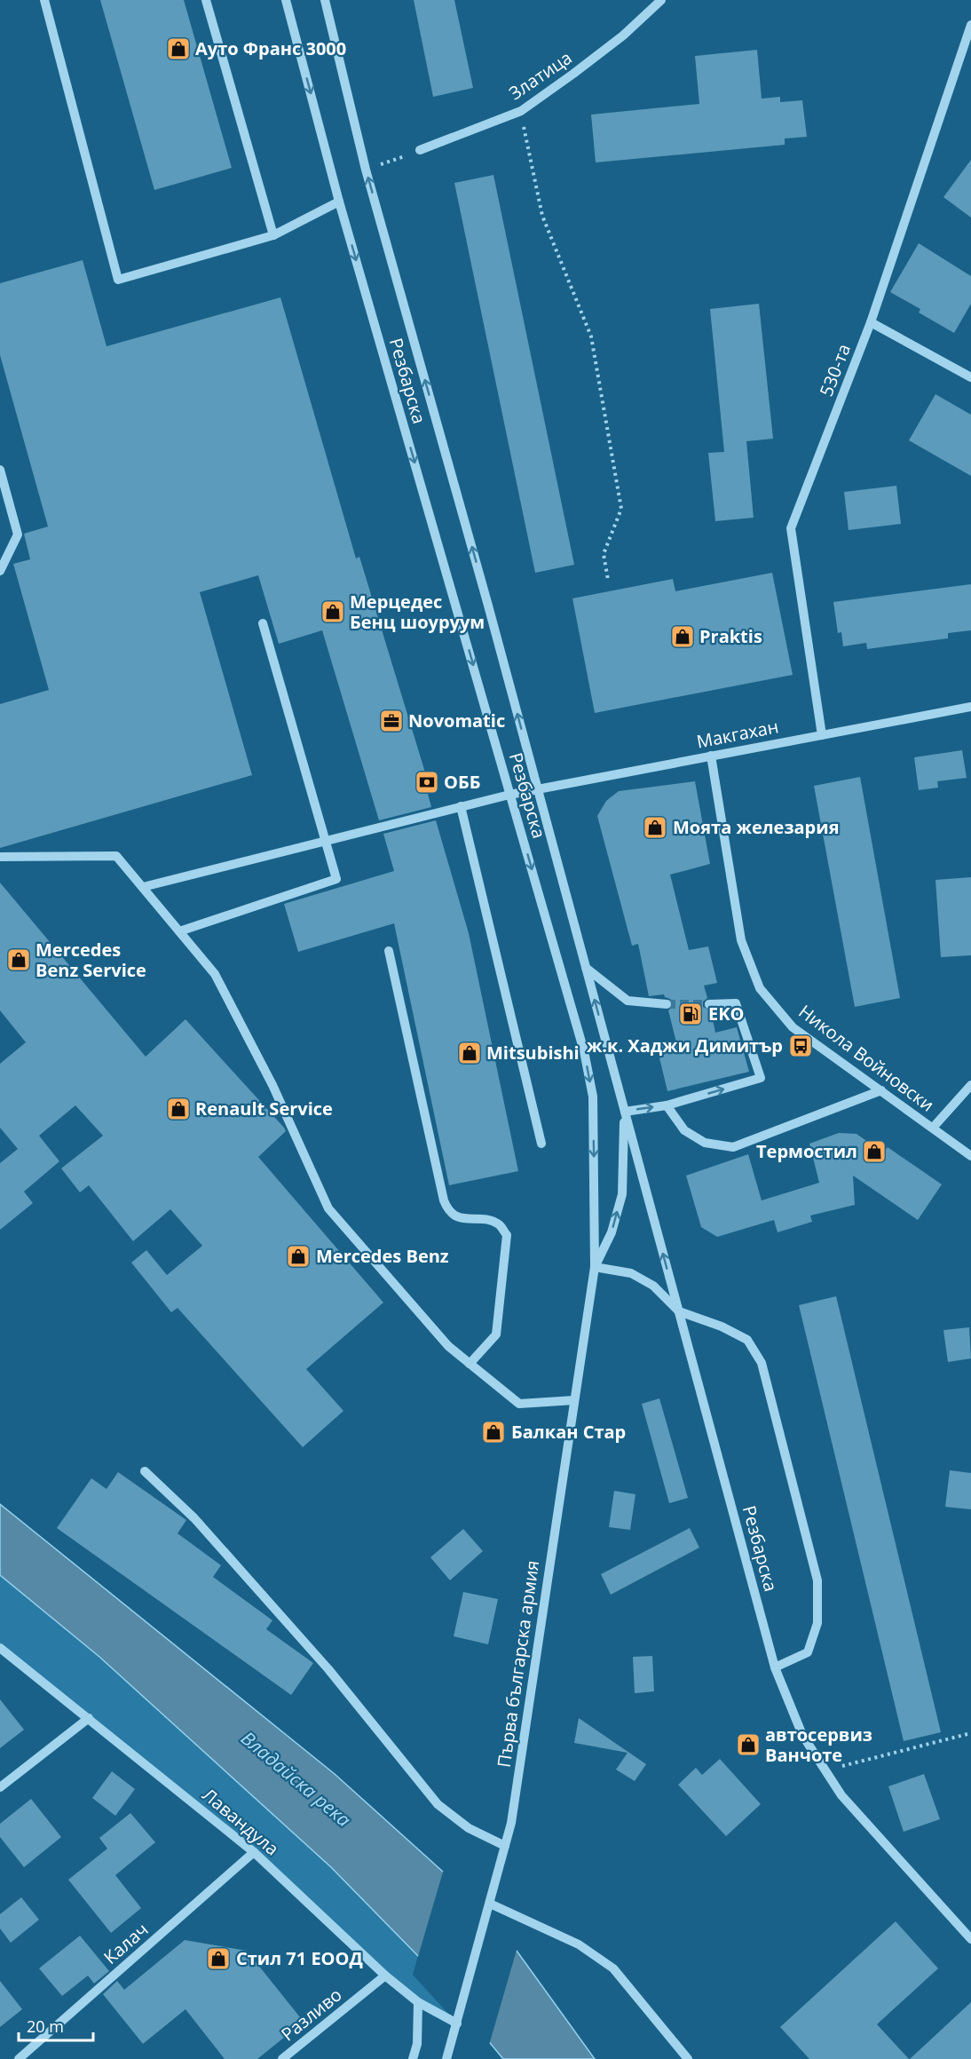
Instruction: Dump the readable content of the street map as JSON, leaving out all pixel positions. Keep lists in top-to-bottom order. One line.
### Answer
{"streets":{"street":["Златица","530-та","Резбарска","Макгахан","Никола Войновски","Първа българска армия","Лавандула","Калач","Разливо"]},"crossings":[["530-та","Макгахан"],["Резбарска","Макгахан"],["Резбарска","Първа българска армия"],["Макгахан","Никола Войновски"],["Първа българска армия","Лавандула"],["Лавандула","Калач"],["Лавандула","Разливо"]],"water":["Владайска река"],"places":{"shop":["Ауто Франс 3000","Мерцедес Бенц шоуруум","Praktis","Моята железария","Mercedes Benz Service","Mitsubishi","Renault Service","Термостил","Mercedes Benz","Балкан Стар","автосервиз Ванчоте","Стил 71 ЕООД"],"office":["Novomatic"],"bank":["ОББ"],"fuel station":["EKO"],"bus stop":["ж.к. Хаджи Димитър"]},"scale_bar":"20 m"}
